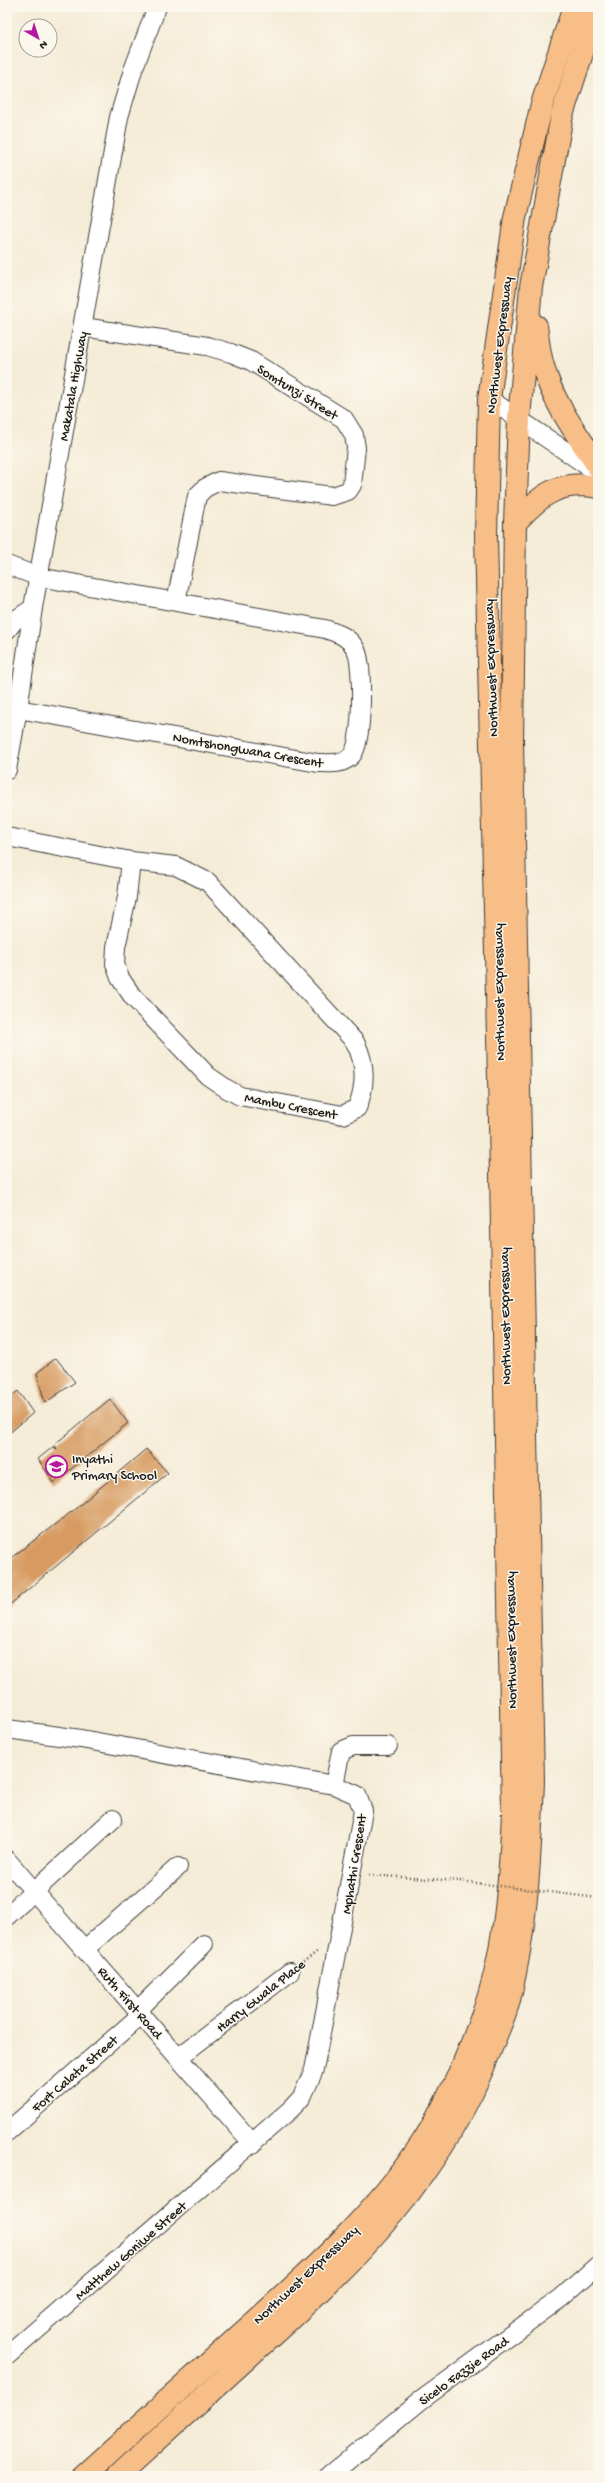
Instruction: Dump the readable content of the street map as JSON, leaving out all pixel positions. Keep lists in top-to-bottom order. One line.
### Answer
{"streets":{"main road":["Northwest Expressway"],"street":["Makatala Highway","Somtunzi Street","Nomtshongwana Crescent","Mambu Crescent","Mphathi Crescent","Harry Gwala Place","Ruth First Road","Fort Calata Street","Matthew Goniwe Street","Sicelo Fazzie Road"]},"crossings":[["Makatala Highway","Somtunzi Street"],["Makatala Highway","Nomtshongwana Crescent"],["Somtunzi Street","Nomtshongwana Crescent"],["Mphathi Crescent","Harry Gwala Place"],["Mphathi Crescent","Ruth First Road"],["Mphathi Crescent","Matthew Goniwe Street"],["Harry Gwala Place","Ruth First Road"],["Ruth First Road","Fort Calata Street"],["Ruth First Road","Matthew Goniwe Street"]],"places":{"school or university":["Inyathi Primary School"]},"north":"bottom right"}
